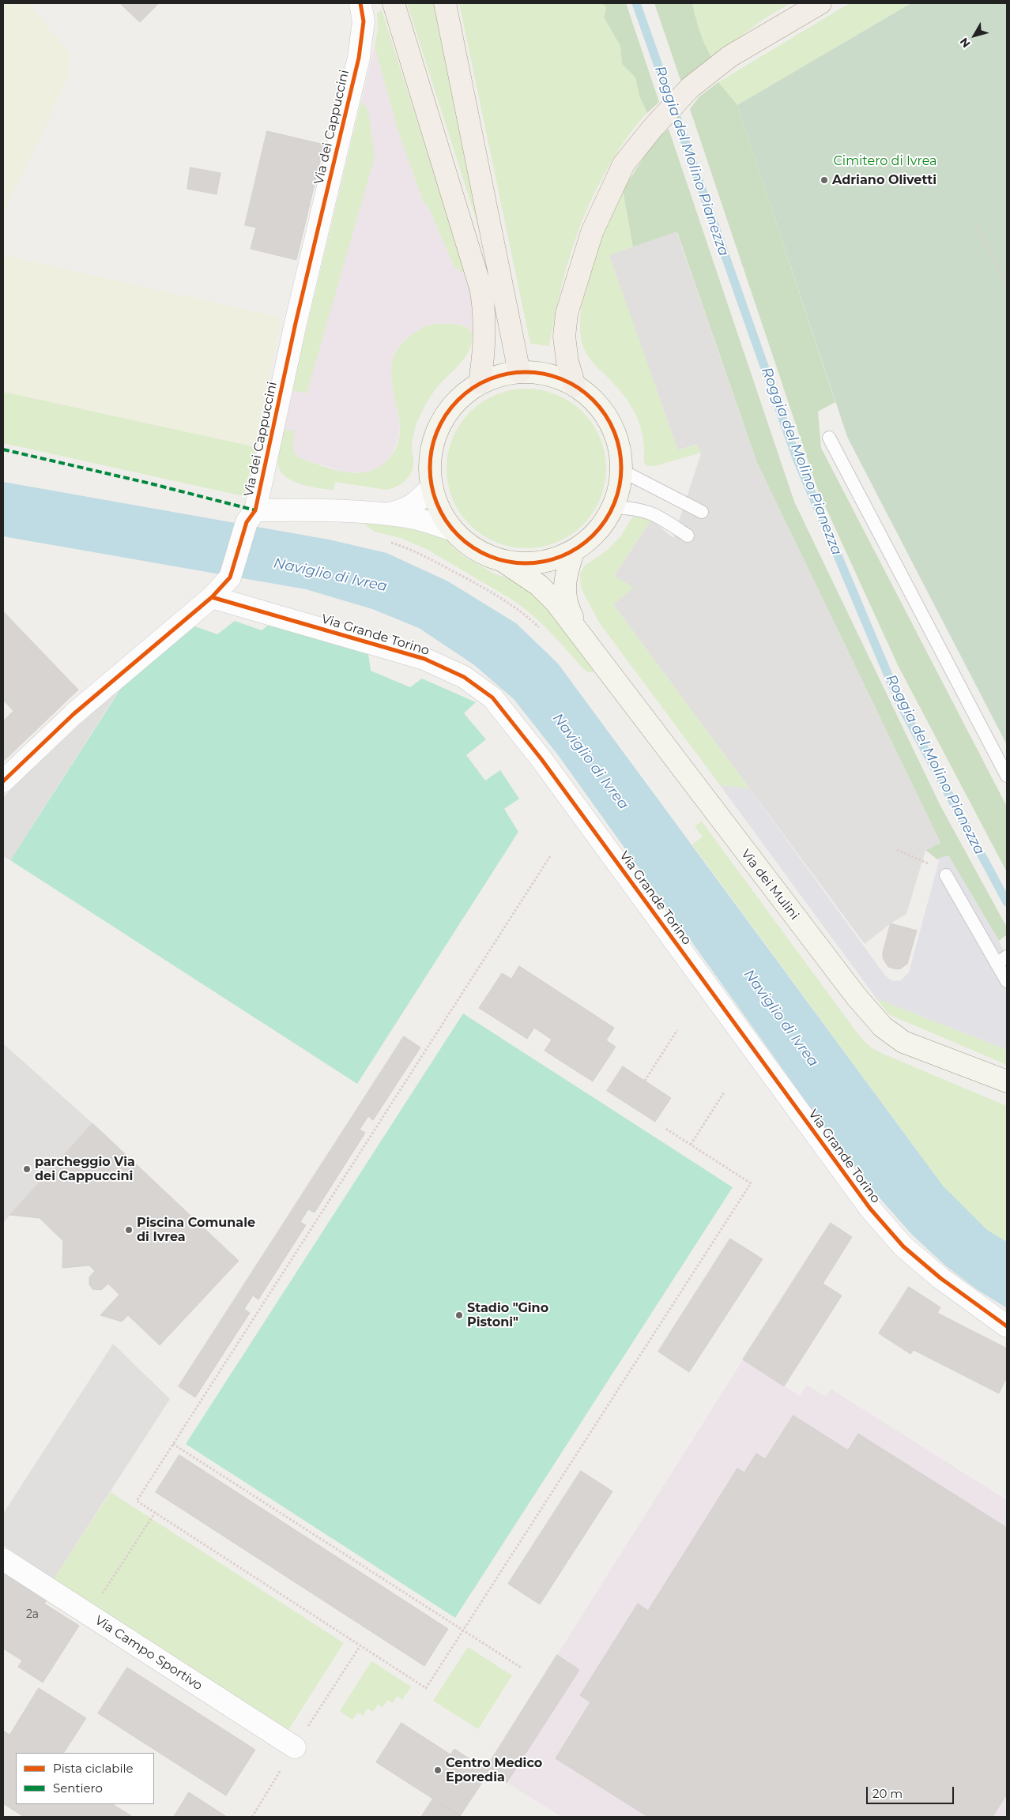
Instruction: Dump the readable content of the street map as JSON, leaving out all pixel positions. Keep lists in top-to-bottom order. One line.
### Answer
{"streets":{"street":["Via dei Cappuccini","Via Grande Torino","Via dei Mulini","Via Campo Sportivo"]},"crossings":[["Via dei Cappuccini","Via Grande Torino"]],"water":["Roggia del Molino Pianezza","Naviglio di Ivrea"],"parks":["Cimitero di Ivrea"],"places":["Adriano Olivetti","parcheggio Via dei Cappuccini","Piscina Comunale di Ivrea","Stadio \"Gino Pistoni\"","Centro Medico Eporedia"],"house_numbers":["2a"],"legend":["Pista ciclabile","Sentiero"],"scale_bar":"20 m","north":"bottom left"}
